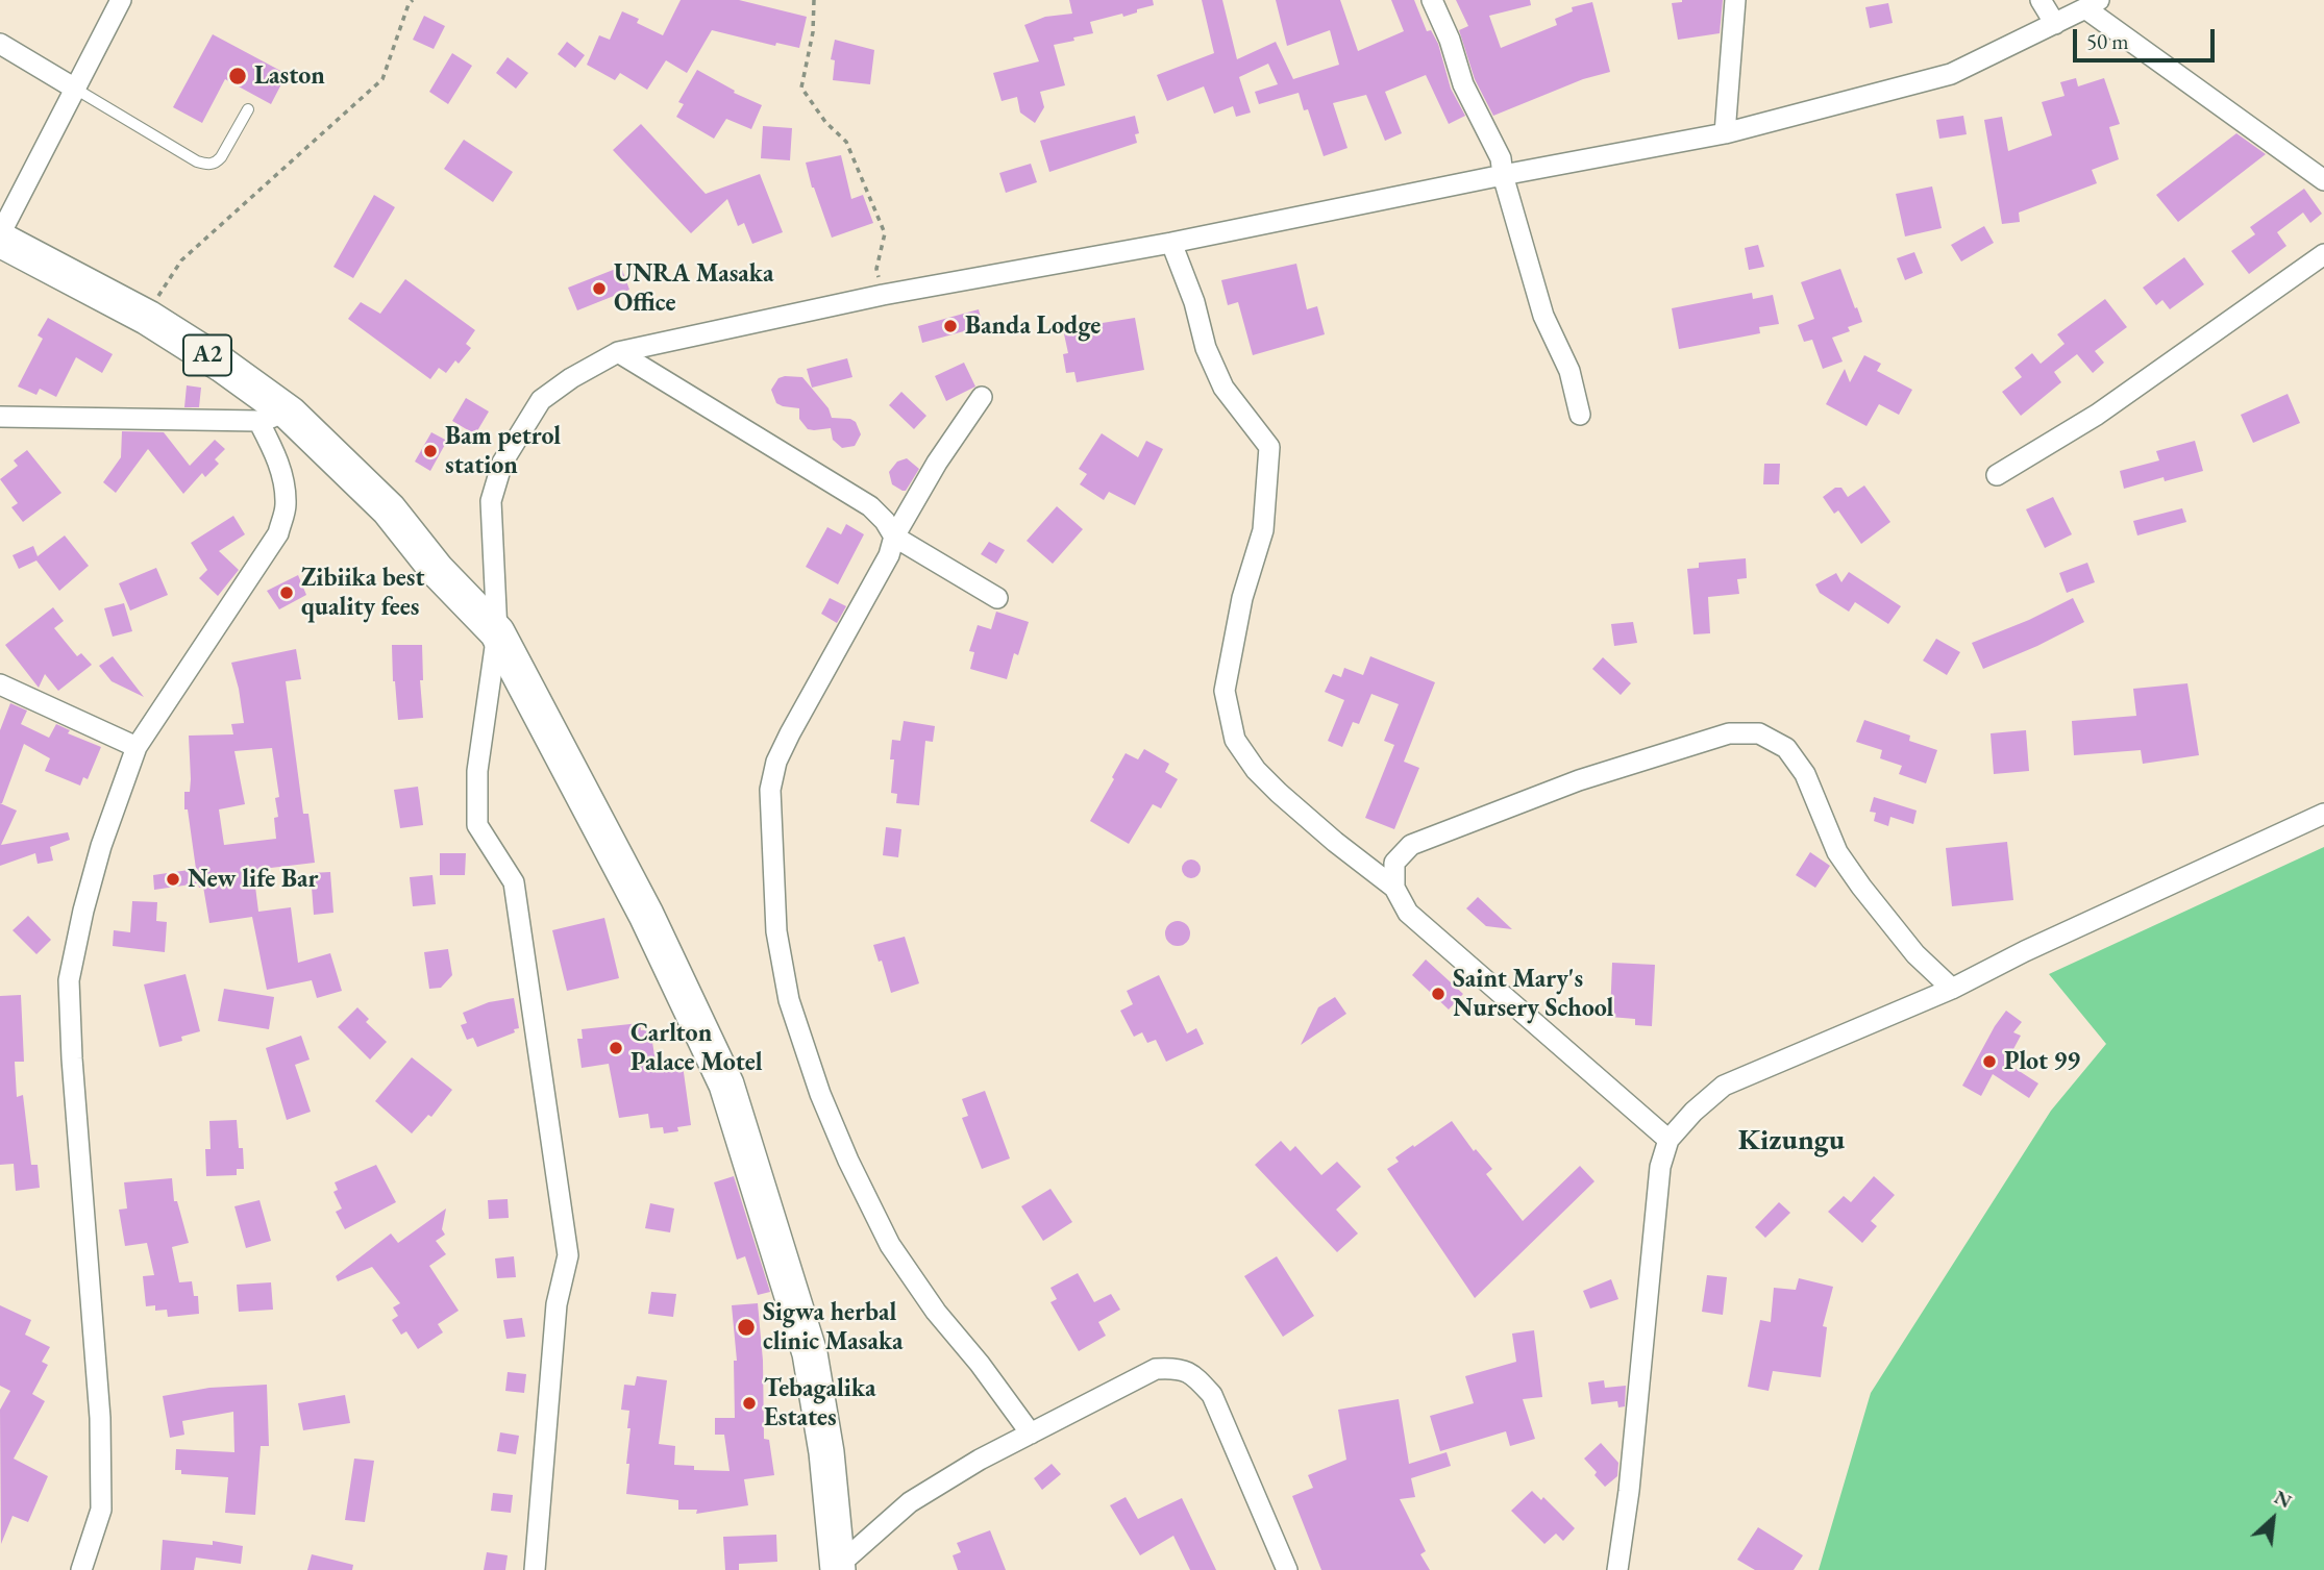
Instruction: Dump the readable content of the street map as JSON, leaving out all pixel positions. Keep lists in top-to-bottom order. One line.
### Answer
{"streets":{"highway":["A2"]},"districts":["Kizungu"],"places":["Laston","UNRA Masaka Office","Banda Lodge","Bam petrol station","Zibiika best quality fees","New life Bar","Saint Mary's Nursery School","Carlton Palace Motel","Plot 99","Sigwa herbal clinic Masaka","Tebagalika Estates"],"scale_bar":"50 m","north":"top right"}
